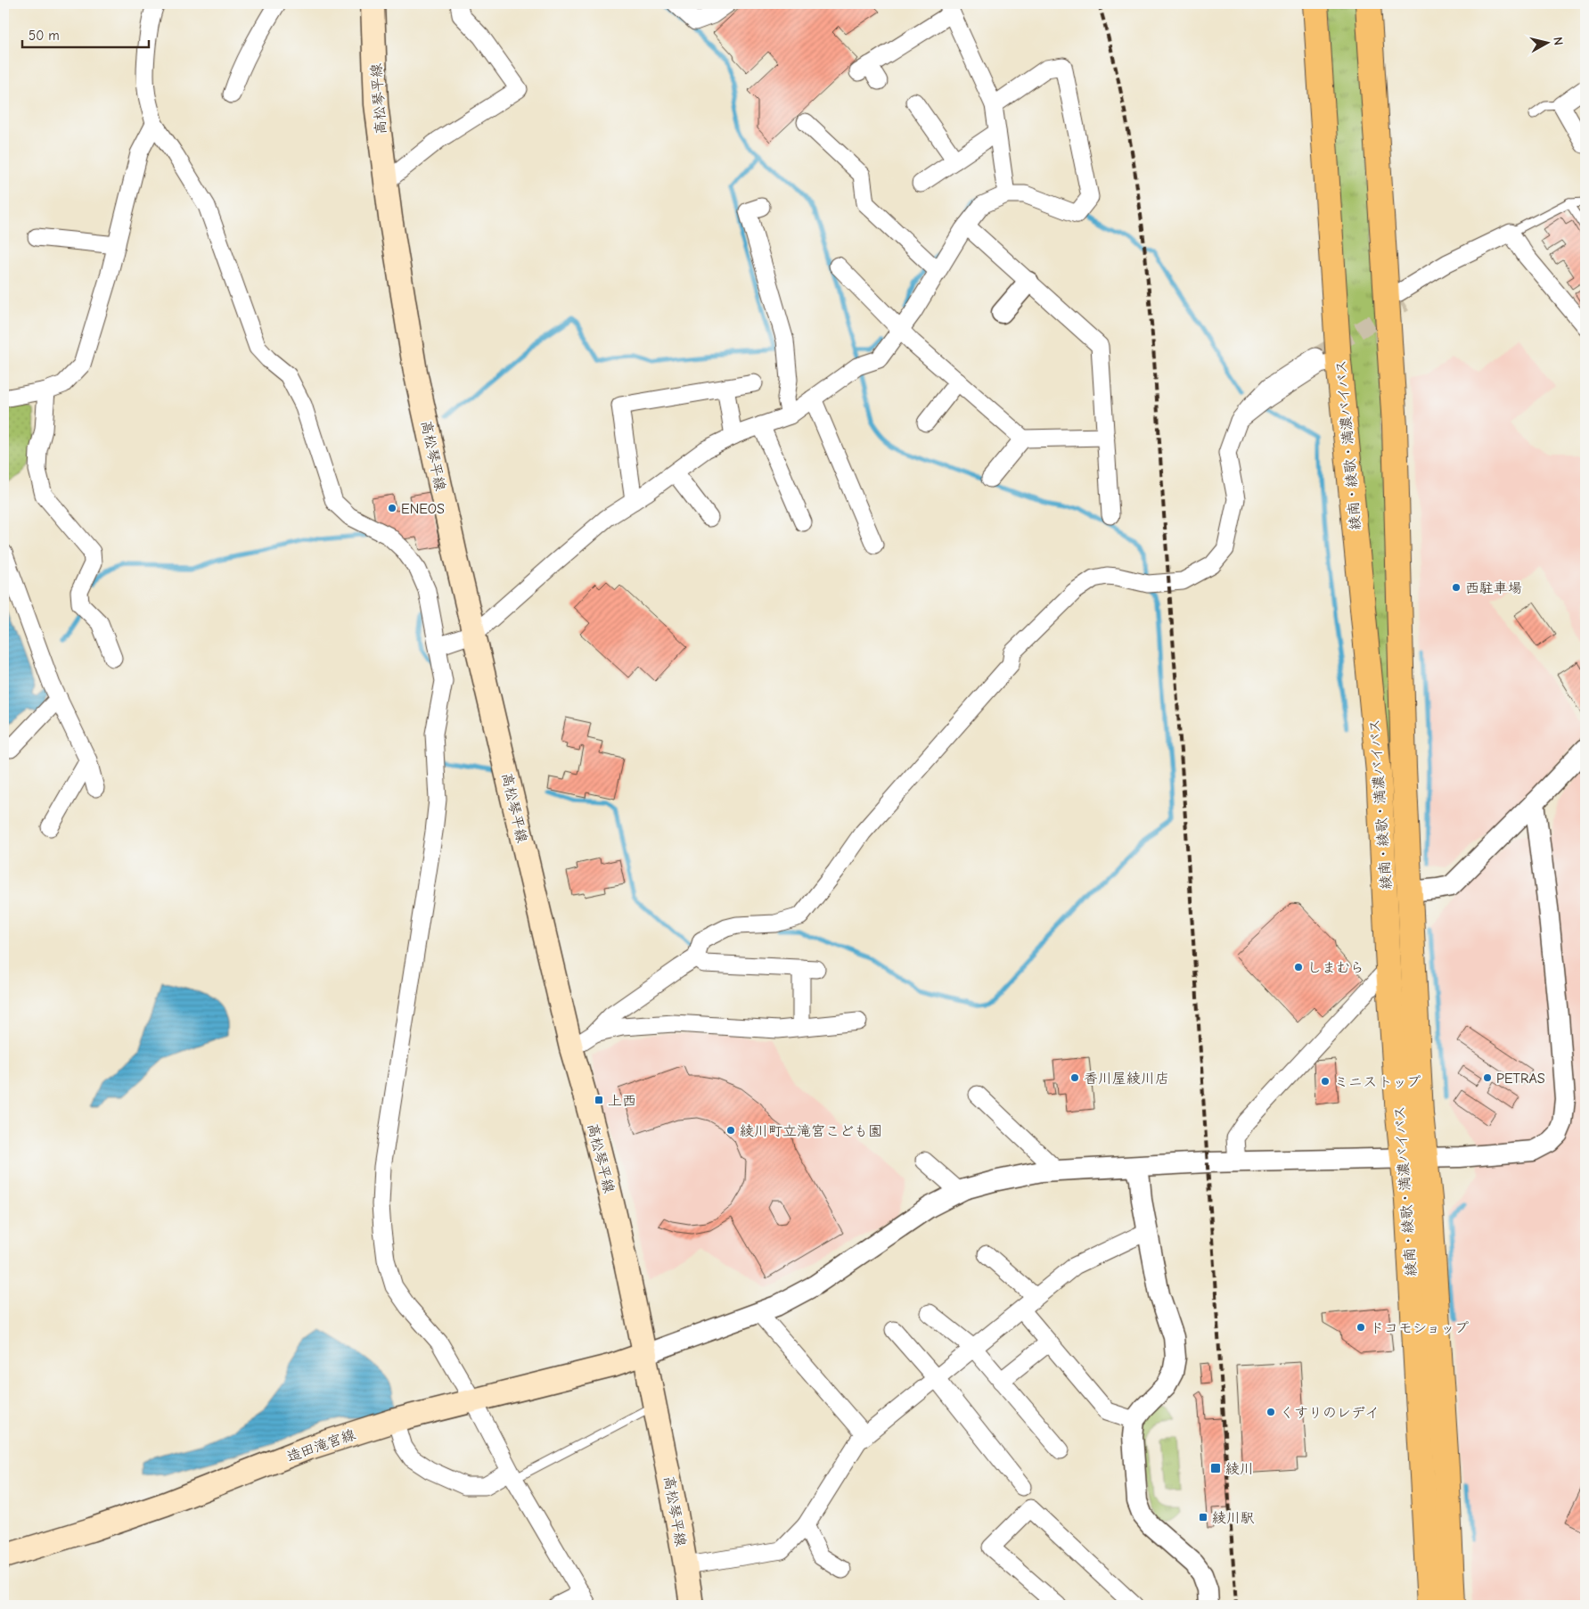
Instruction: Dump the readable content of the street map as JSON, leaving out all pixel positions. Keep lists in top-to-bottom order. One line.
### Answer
{"streets":{"highway":["綾南・綾歌・満濃バイパス"],"main road":["高松琴平線","造田滝宮線"]},"crossings":[["高松琴平線","造田滝宮線"]],"places":{"other":["ENEOS","西駐車場","しまむら","香川屋綾川店","PETRAS","ミニストップ","綾川町立滝宮こども園","ドコモショップ","くすりのレデイ"],"transit":["上西","綾川","綾川駅"]},"scale_bar":"50 m","north":"right"}
